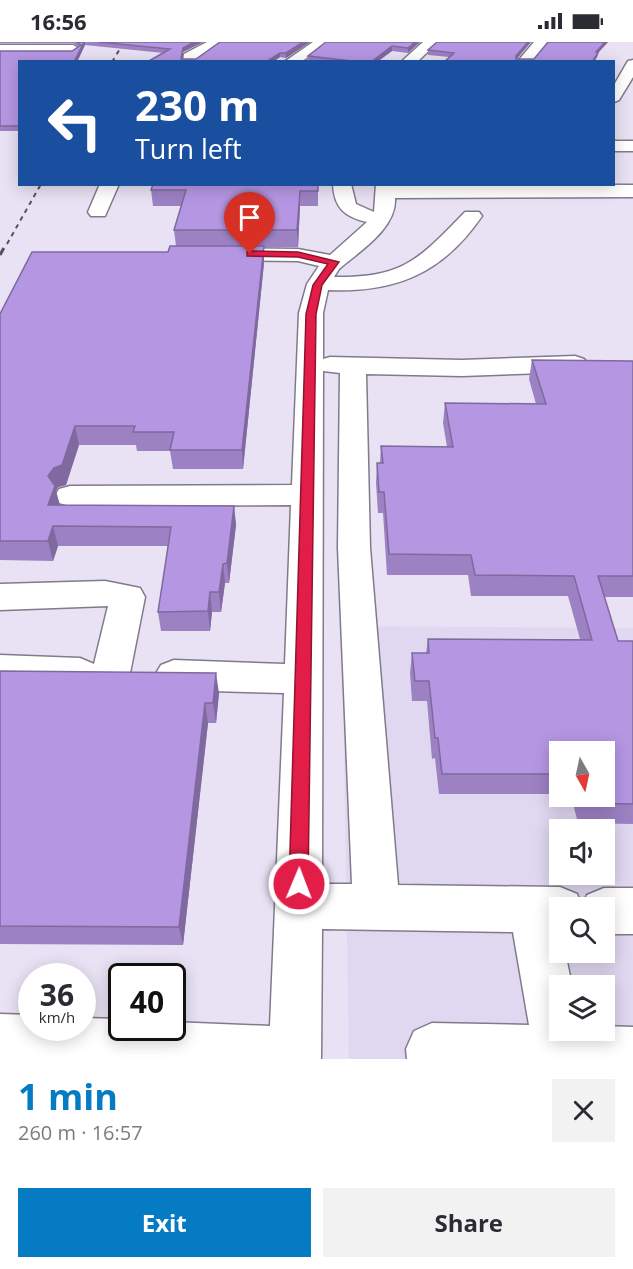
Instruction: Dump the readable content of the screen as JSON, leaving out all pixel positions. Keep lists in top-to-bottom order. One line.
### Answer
{"north":"bottom","page":{"status":"16:56","turn":["230 m","Turn left"],"speed":"36 km/h","limit":"40","heading":["1 min","260 m · 16:57"],"buttons":["Exit","Share"]}}
